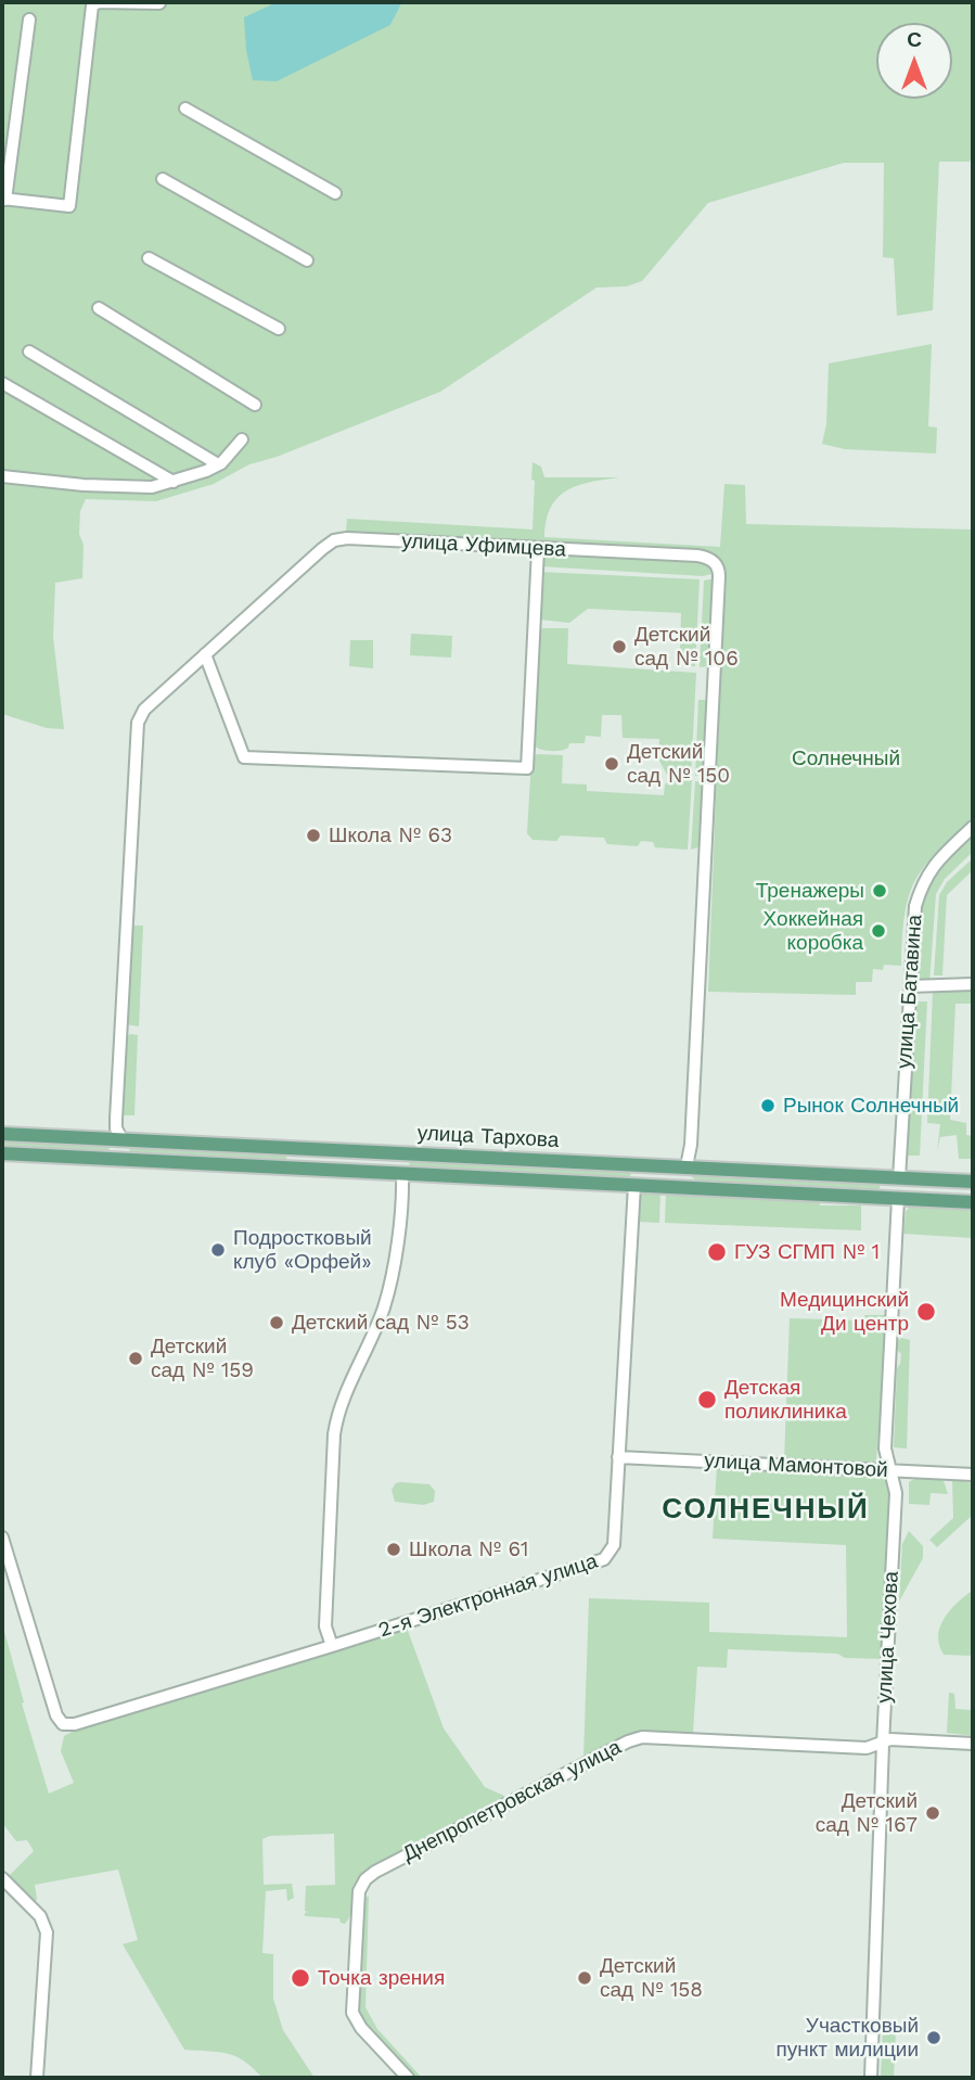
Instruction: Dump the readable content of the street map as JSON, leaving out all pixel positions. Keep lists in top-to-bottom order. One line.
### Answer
{"streets":{"main road":["улица Тархова"],"street":["улица Уфимцева","улица Батавина","улица Мамонтовой","2-я Электронная улица","улица Чехова","Днепропетровская улица"]},"crossings":[["улица Уфимцева","улица Тархова"],["улица Батавина","улица Тархова"],["улица Тархова","2-я Электронная улица"],["улица Тархова","улица Чехова"],["улица Мамонтовой","2-я Электронная улица"],["улица Мамонтовой","улица Чехова"],["улица Чехова","Днепропетровская улица"]],"districts":["СОЛНЕЧНЫЙ"],"parks":["Солнечный"],"places":["Детский сад № 106","Детский сад № 150","Школа № 63","Тренажеры","Хоккейная коробка","Рынок Солнечный","Подростковый клуб «Орфей»","ГУЗ СГМП № 1","Медицинский Ди центр","Детский сад № 53","Детский сад № 159","Детская поликлиника","Школа № 61","Детский сад № 167","Точка зрения","Детский сад № 158","Участковый пункт милиции"],"north":"top"}
